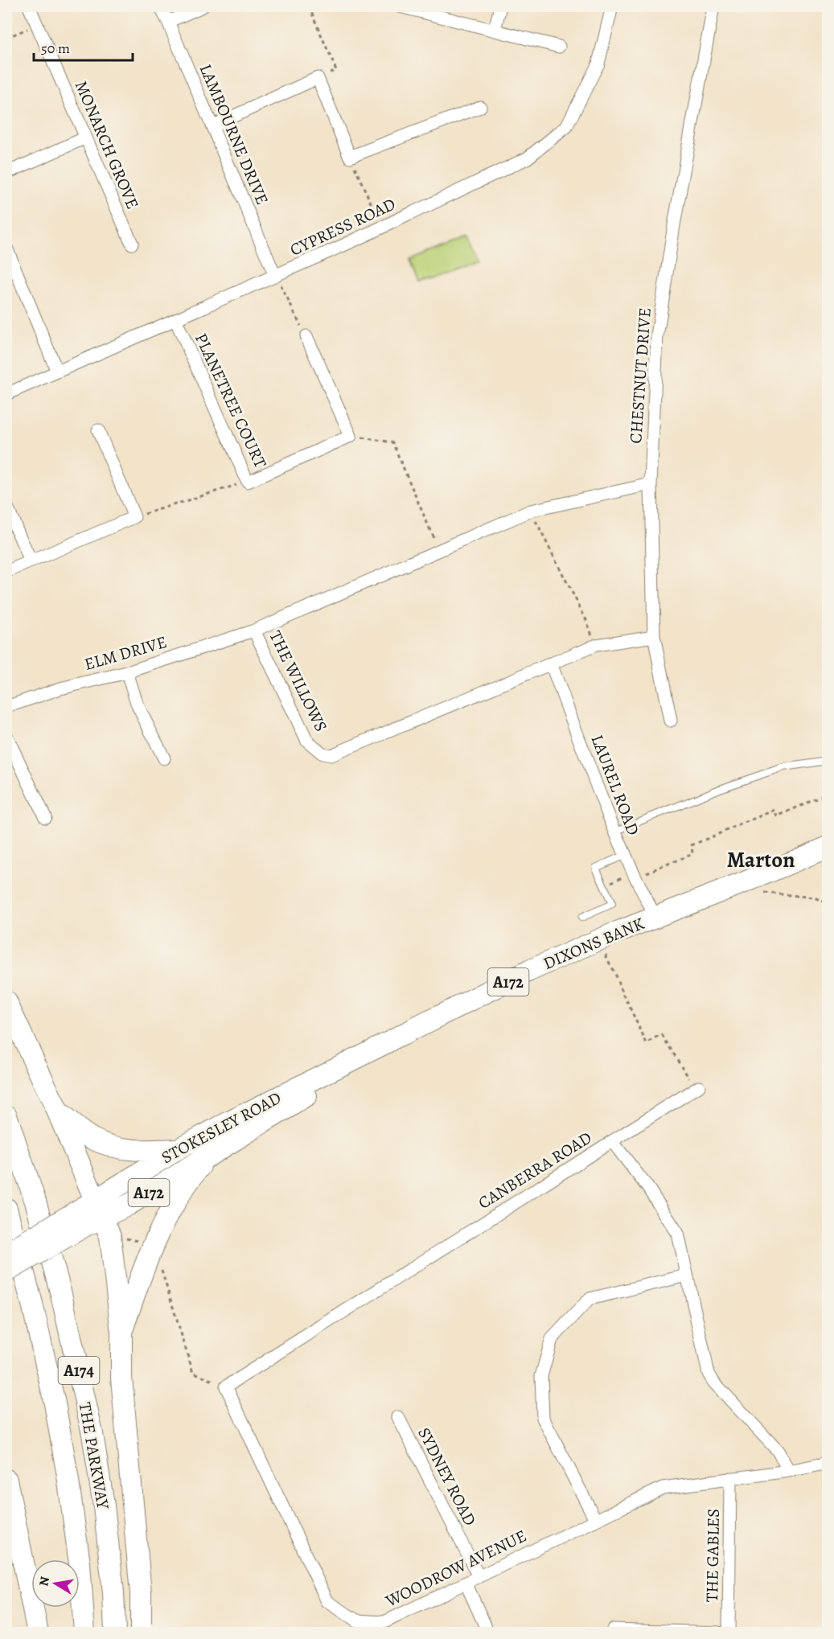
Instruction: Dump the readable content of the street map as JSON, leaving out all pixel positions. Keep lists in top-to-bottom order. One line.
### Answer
{"streets":{"highway":["DIXONS BANK","A172","STOKESLEY ROAD","A174","THE PARKWAY"],"street":["LAMBOURNE DRIVE","MONARCH GROVE","CYPRESS ROAD","CHESTNUT DRIVE","PLANETREE COURT","ELM DRIVE","THE WILLOWS","LAUREL ROAD","CANBERRA ROAD","SYDNEY ROAD","THE GABLES","WOODROW AVENUE"]},"crossings":[["LAMBOURNE DRIVE","CYPRESS ROAD"],["CYPRESS ROAD","PLANETREE COURT"],["CHESTNUT DRIVE","THE WILLOWS"],["ELM DRIVE","THE WILLOWS"],["THE WILLOWS","LAUREL ROAD"],["LAUREL ROAD","DIXONS BANK"],["DIXONS BANK","A172"],["DIXONS BANK","STOKESLEY ROAD"],["A172","STOKESLEY ROAD"],["A172","A174"],["STOKESLEY ROAD","A174"],["CANBERRA ROAD","WOODROW AVENUE"],["SYDNEY ROAD","WOODROW AVENUE"],["THE GABLES","WOODROW AVENUE"]],"districts":["Marton"],"scale_bar":"50 m","north":"left"}
